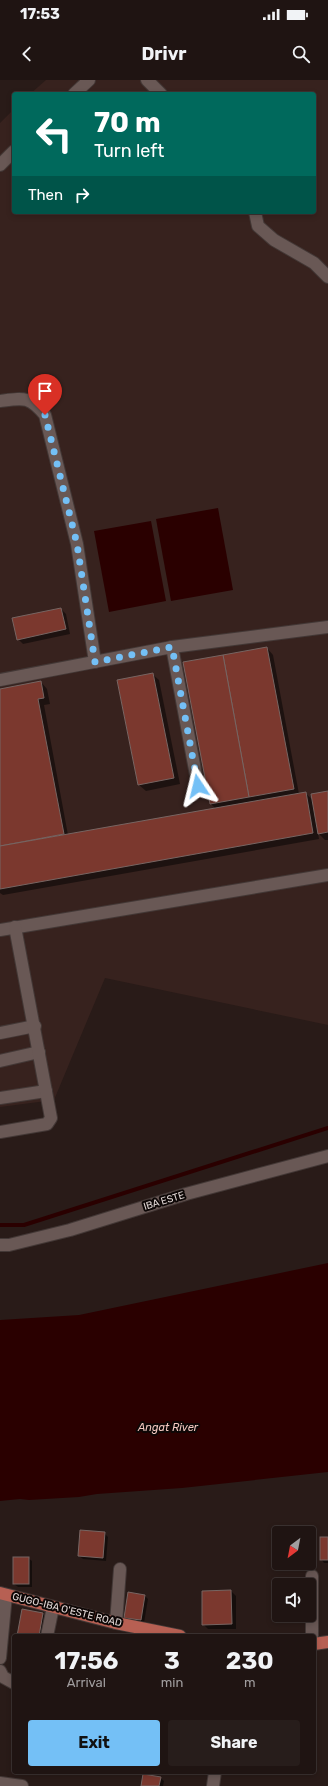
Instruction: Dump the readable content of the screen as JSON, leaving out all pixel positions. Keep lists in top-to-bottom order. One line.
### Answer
{"streets":{"main road":["GUGO-IBA O'ESTE ROAD"],"street":["IBA ESTE"]},"water":["Angat River"],"north":"bottom left","page":{"status":"17:53","header":"Drivr","turn":["70 m","Turn left"],"then":"Then","eta":["17:56","Arrival","3","min","230","m"],"buttons":["Exit","Share"]}}
